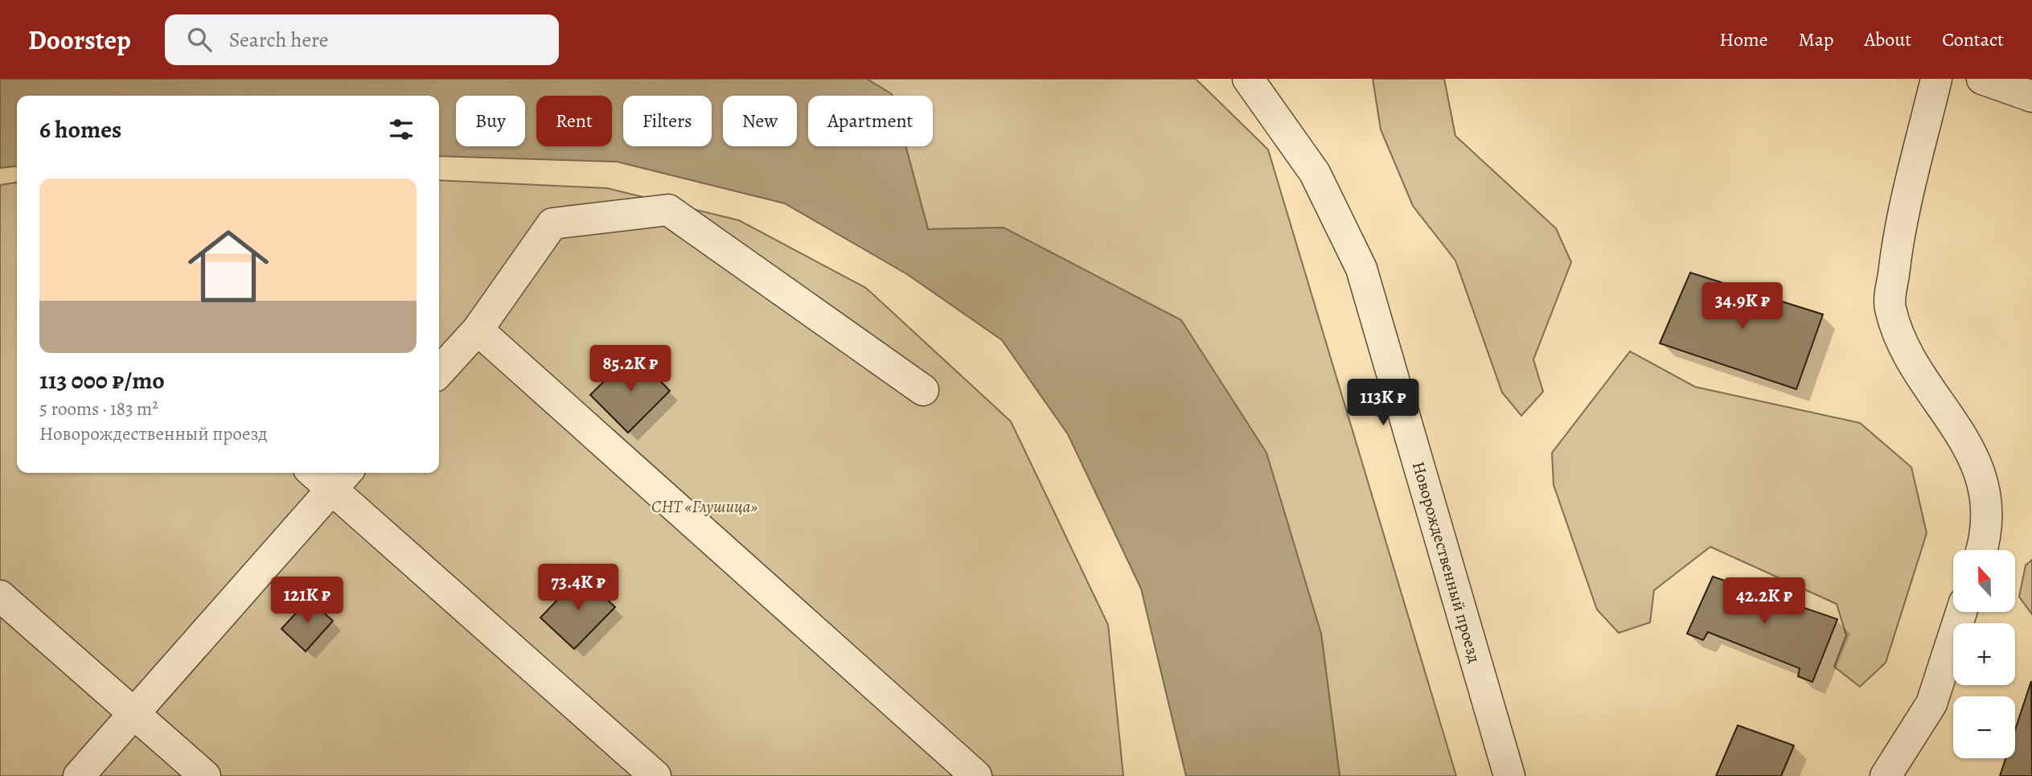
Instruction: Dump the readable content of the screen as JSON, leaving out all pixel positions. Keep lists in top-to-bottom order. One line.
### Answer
{"streets":{"street":["Новорождественный проезд"]},"parks":["СНТ «Глушица»"],"north":"top","page":{"header":"Doorstep","search":"Search here","nav":["Home","Map","About","Contact"],"chip":["Buy","Rent","Filters","New","Apartment"],"heading":"6 homes","list":[{"name":"113 000 ₽/mo","note":"5 rooms · 183 m² · Новорождественный проезд"}],"price":["34.9K ₽","85.2K ₽","113K ₽","73.4K ₽","121K ₽","42.2K ₽"],"map_buttons":["+","−"]}}
